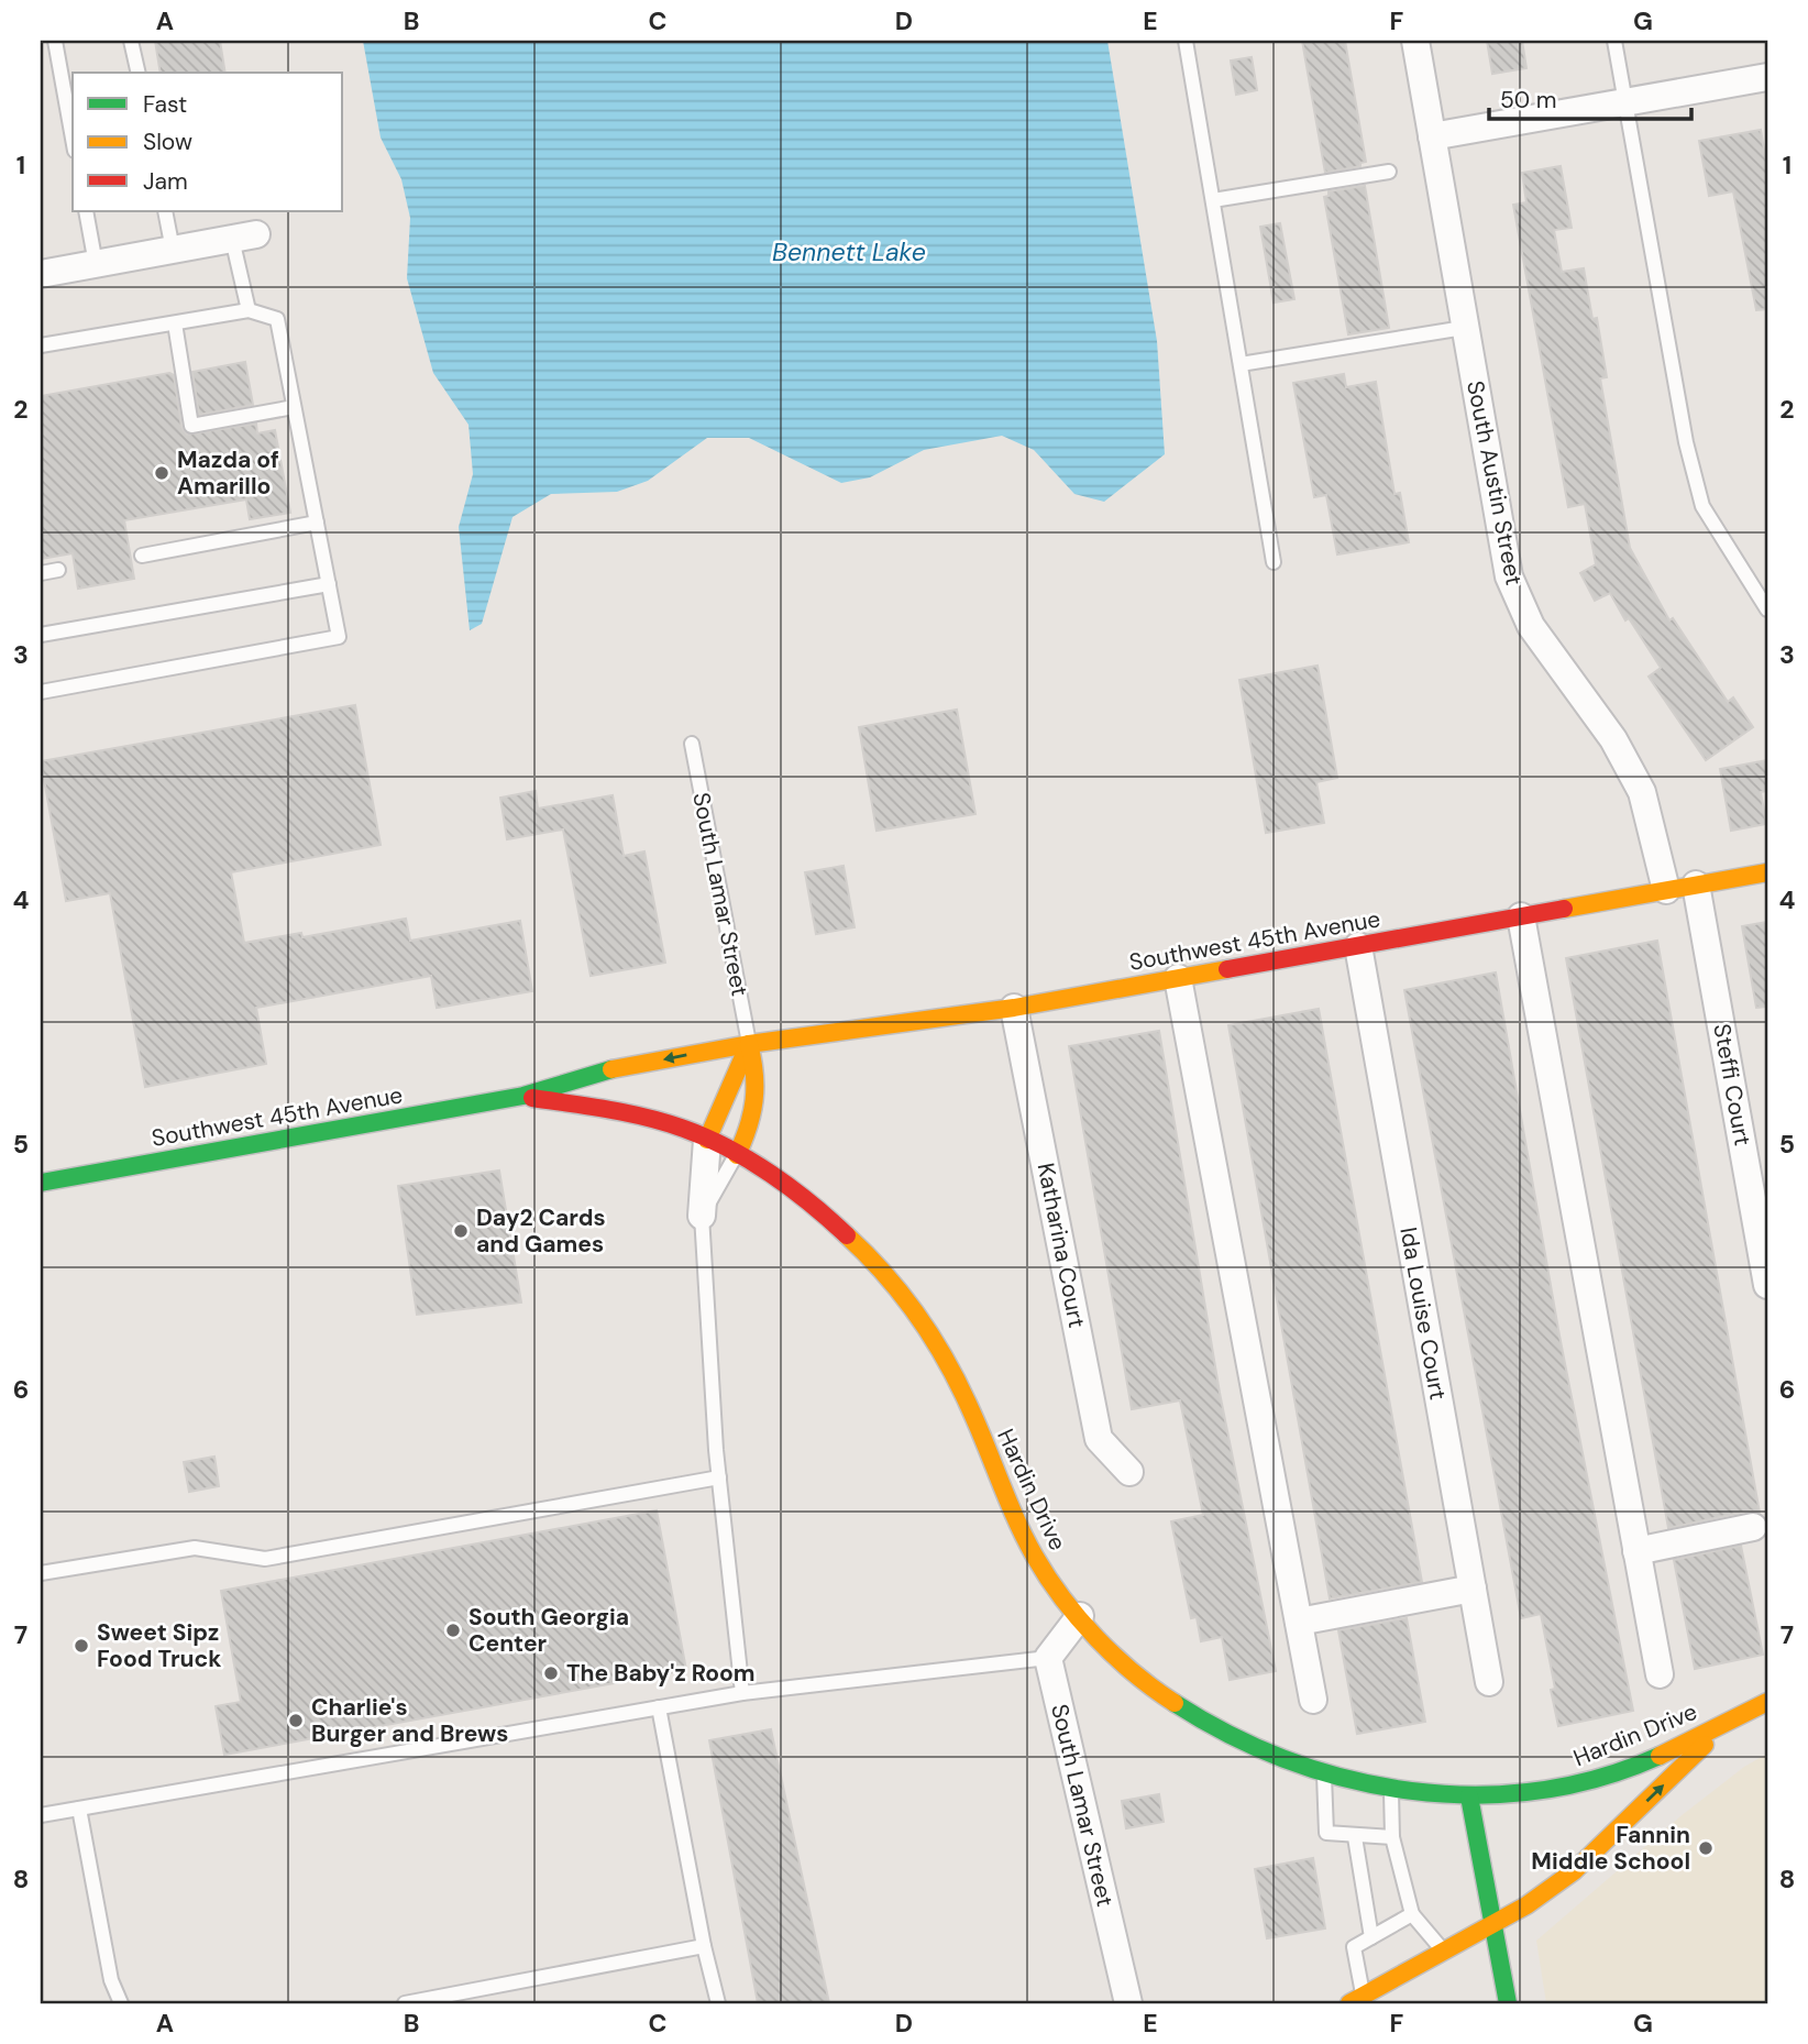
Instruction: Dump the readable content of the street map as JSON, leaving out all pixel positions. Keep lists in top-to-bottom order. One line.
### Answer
{"streets":{"street":["South Austin Street","South Lamar Street","Southwest 45th Avenue","Steffi Court","Katharina Court","Ida Louise Court","Hardin Drive"]},"crossings":[["South Austin Street","Southwest 45th Avenue"],["South Lamar Street","Southwest 45th Avenue"],["Southwest 45th Avenue","Steffi Court"],["Southwest 45th Avenue","Katharina Court"],["Southwest 45th Avenue","Ida Louise Court"],["Southwest 45th Avenue","Hardin Drive"]],"water":["Bennett Lake"],"places":["Mazda of Amarillo","Day2 Cards and Games","South Georgia Center","Sweet Sipz Food Truck","The Baby'z Room","Charlie's Burger and Brews","Fannin Middle School"],"legend":["Fast","Slow","Jam"],"scale_bar":"50 m","grid":{"columns":["A","B","C","D","E","F","G"],"rows":["1","2","3","4","5","6","7","8"]}}
